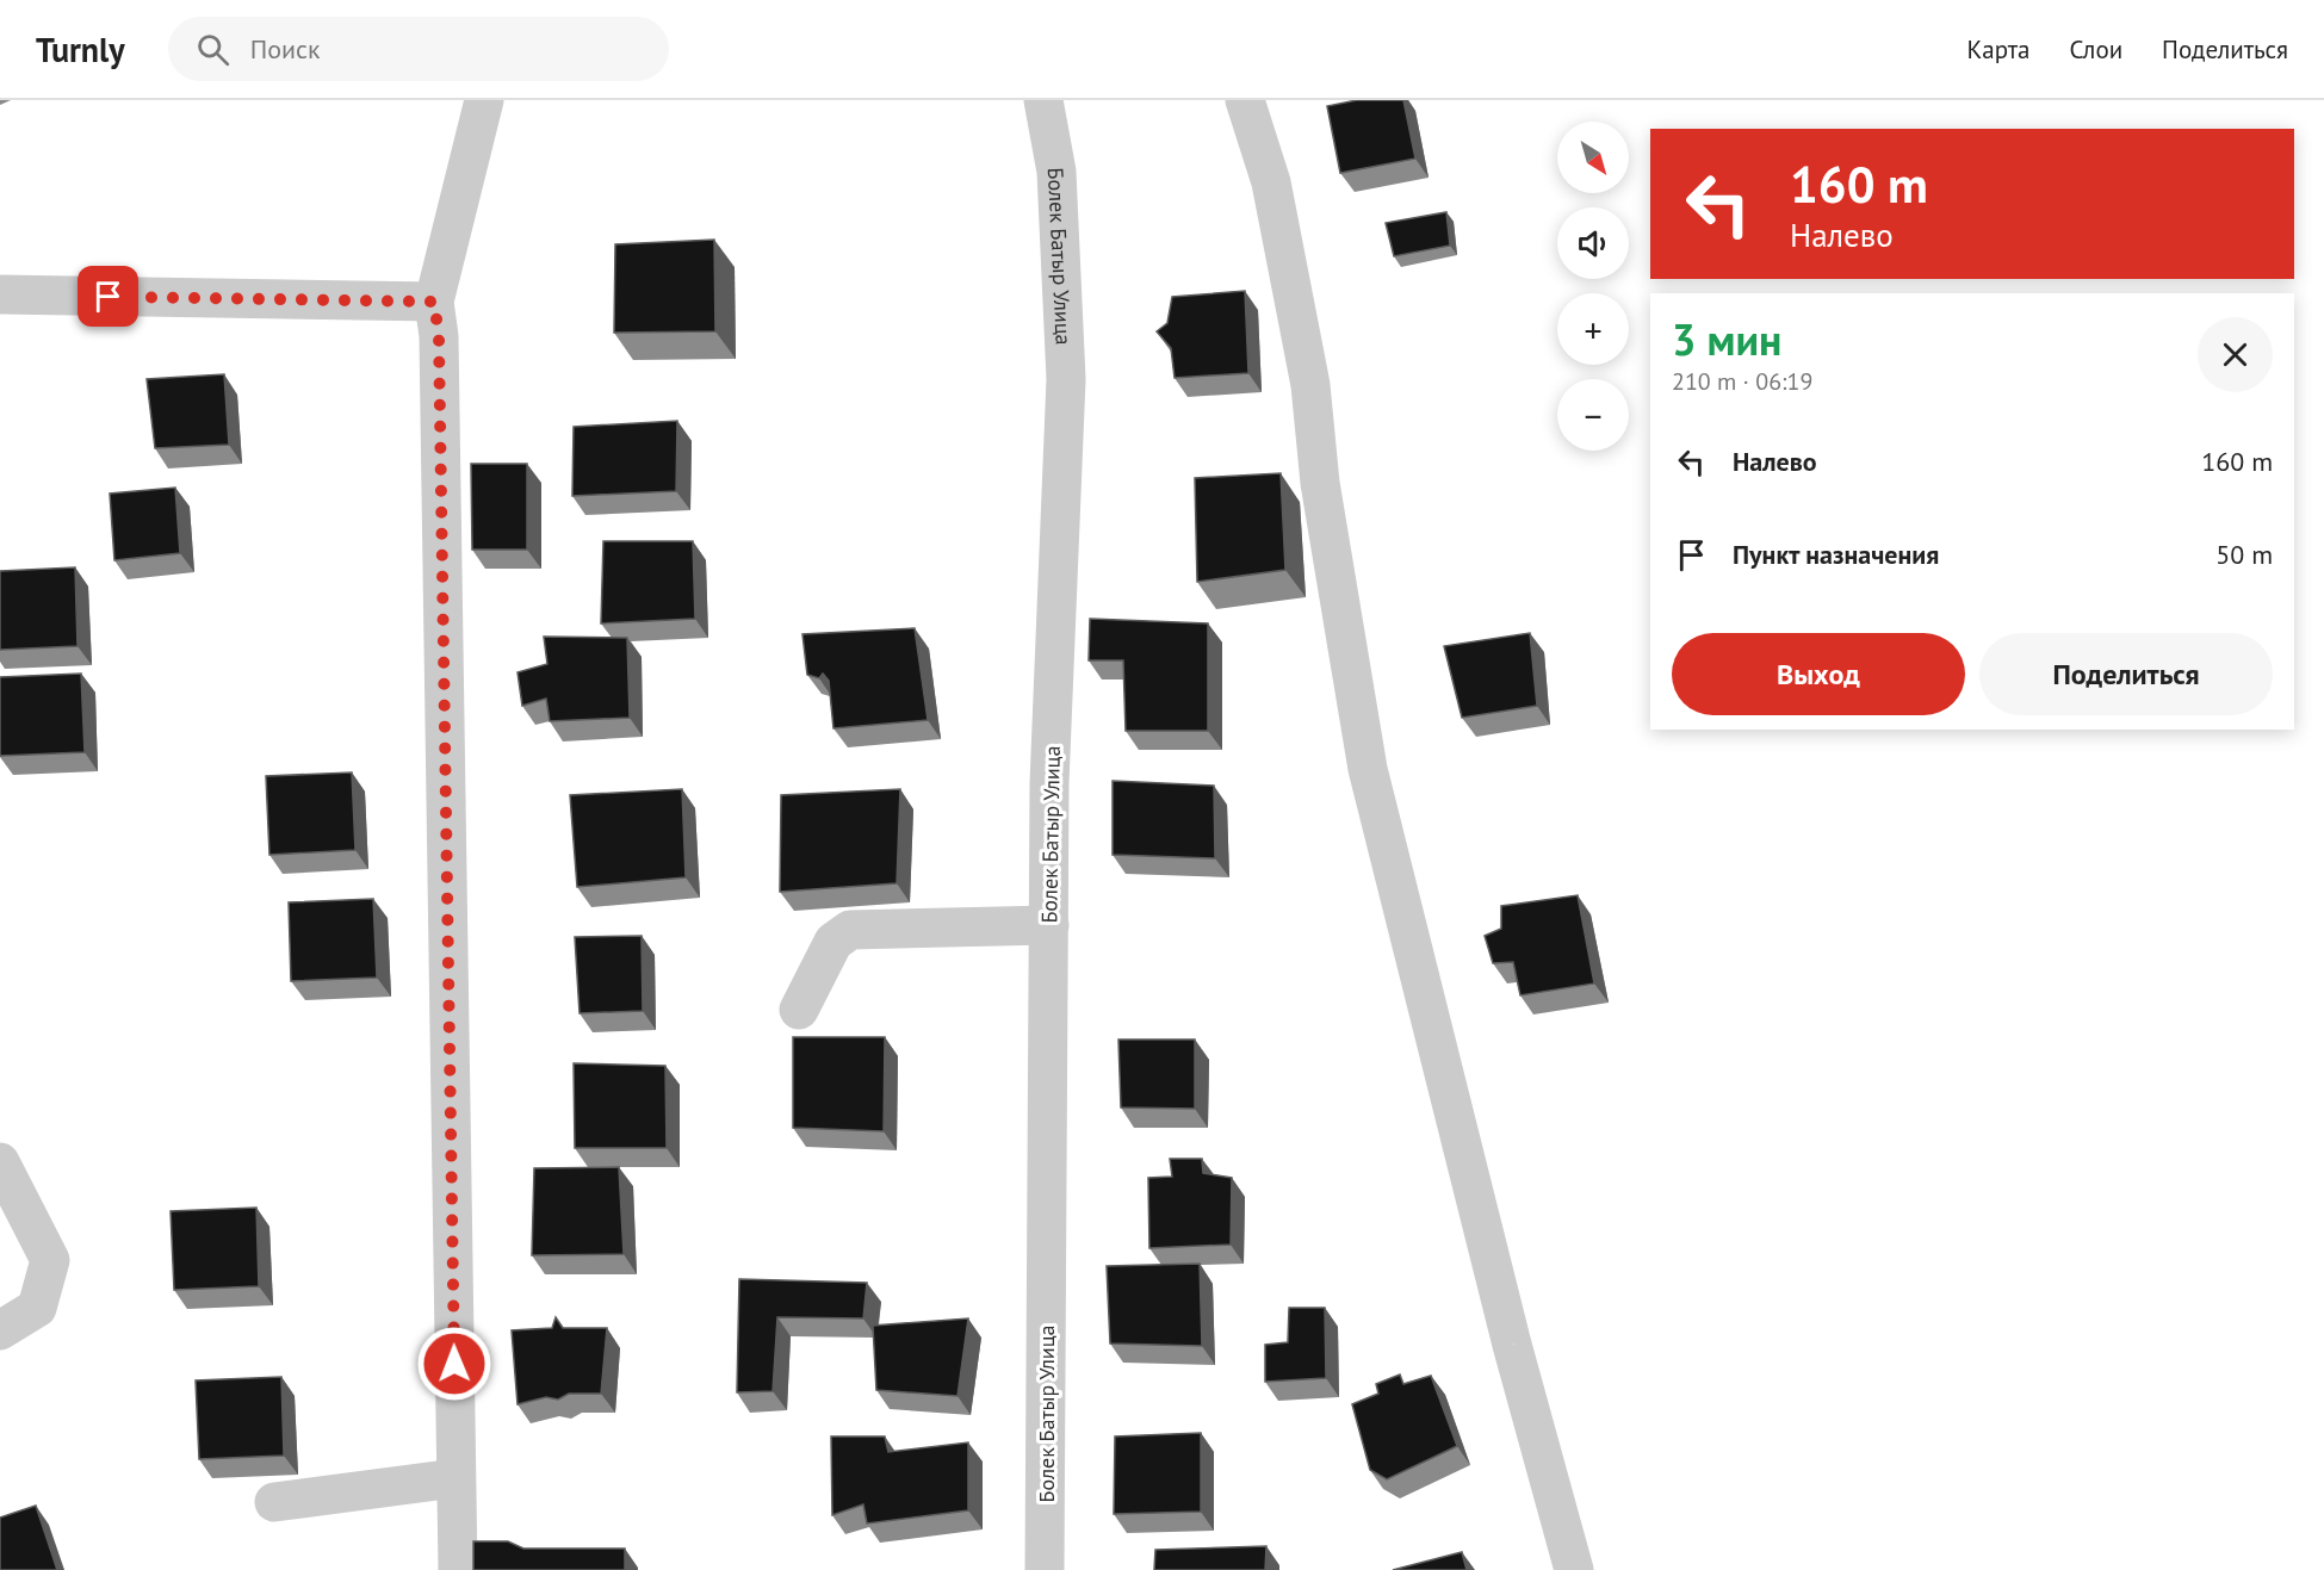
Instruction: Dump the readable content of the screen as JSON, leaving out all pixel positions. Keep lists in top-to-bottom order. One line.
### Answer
{"streets":{"street":["Болек Батыр Улица"]},"north":"bottom right","page":{"header":"Turnly","search":"Поиск","nav":["Карта","Слои","Поделиться"],"map_buttons":["+","−"],"turn":["160 m","Налево"],"heading":["3 мин","210 m · 06:19"],"list":[{"name":"Налево","value":"160 m"},{"name":"Пункт назначения","value":"50 m"}],"buttons":["Выход","Поделиться"]}}
